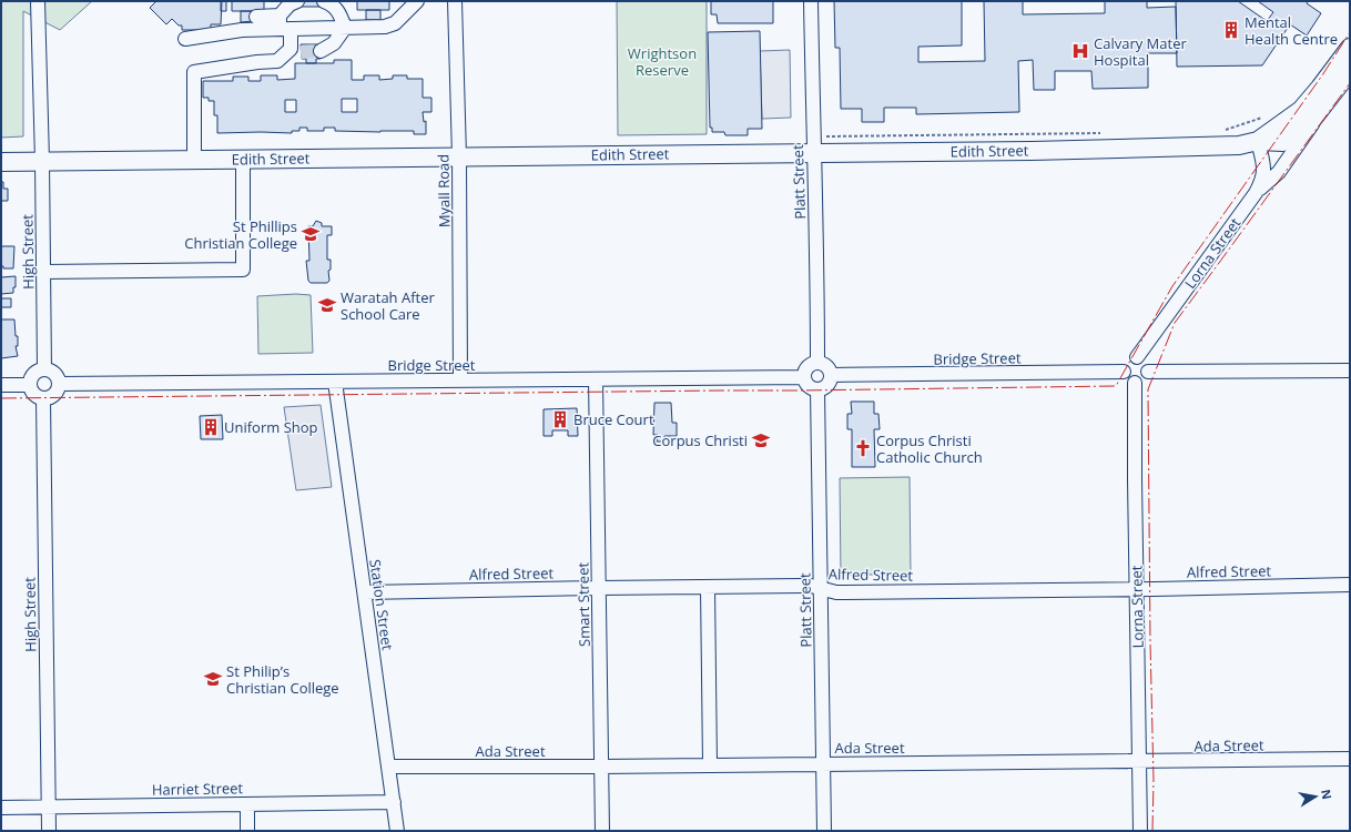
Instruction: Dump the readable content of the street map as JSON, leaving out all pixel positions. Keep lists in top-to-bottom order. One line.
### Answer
{"streets":{"main road":["Edith Street","Lorna Street"],"street":["Platt Street","Myall Road","High Street","Bridge Street","Alfred Street","Station Street","Smart Street","Ada Street","Harriet Street"]},"crossings":[["Edith Street","Platt Street"],["Edith Street","Myall Road"],["Edith Street","High Street"],["Edith Street","Lorna Street"],["Platt Street","Bridge Street"],["Platt Street","Alfred Street"],["Platt Street","Ada Street"],["Myall Road","Bridge Street"],["High Street","Bridge Street"],["High Street","Harriet Street"],["Lorna Street","Bridge Street"],["Lorna Street","Alfred Street"],["Lorna Street","Ada Street"],["Bridge Street","Station Street"],["Bridge Street","Smart Street"],["Alfred Street","Station Street"],["Alfred Street","Smart Street"],["Station Street","Ada Street"],["Station Street","Harriet Street"],["Smart Street","Ada Street"]],"parks":["Wrightson Reserve"],"places":{"building":["Mental Health Centre","Bruce Court","Uniform Shop"],"hospital":["Calvary Mater Hospital"],"school or university":["St Phillips Christian College","Waratah After School Care","Corpus Christi","St Philip’s Christian College"],"church":["Corpus Christi Catholic Church"]},"north":"right"}
